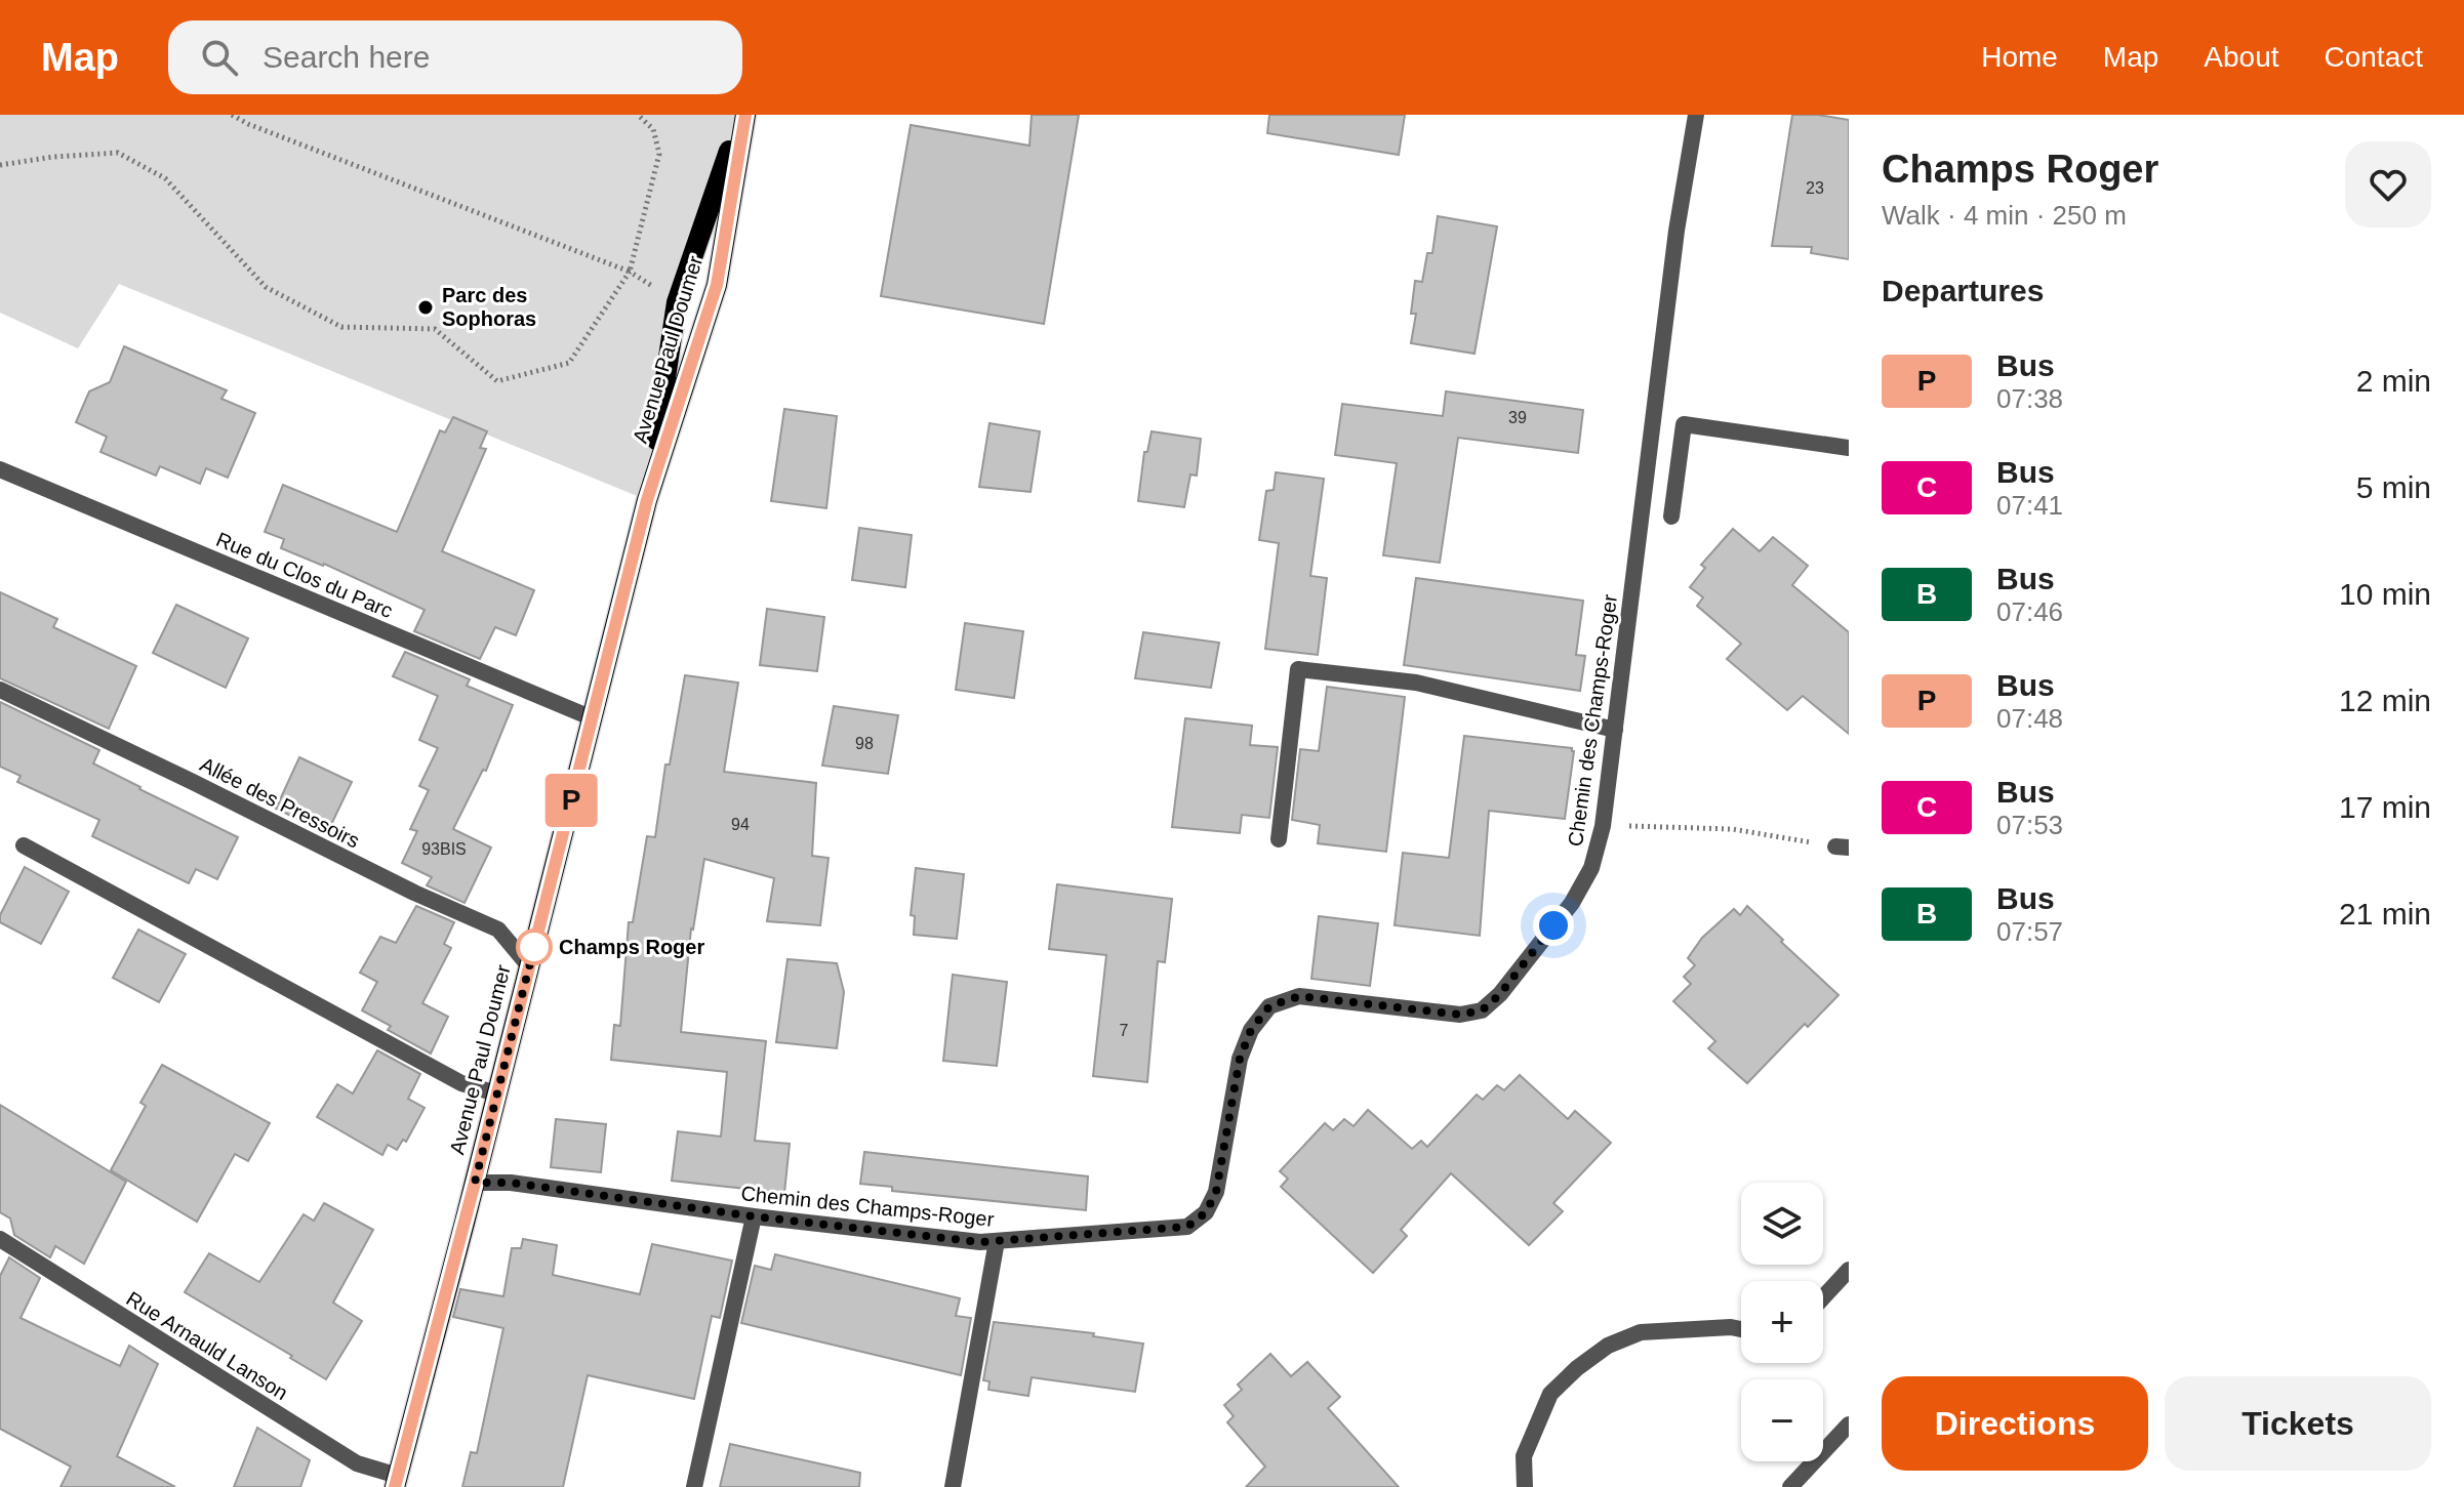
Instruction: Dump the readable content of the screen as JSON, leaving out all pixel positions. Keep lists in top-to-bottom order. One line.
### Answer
{"streets":{"main road":["Avenue Paul Doumer"],"street":["Rue du Clos du Parc","Chemin des Champs-Roger","Allée des Pressoirs","Rue Arnauld Lanson"]},"crossings":[["Avenue Paul Doumer","Rue du Clos du Parc"],["Avenue Paul Doumer","Chemin des Champs-Roger"],["Avenue Paul Doumer","Allée des Pressoirs"],["Avenue Paul Doumer","Rue Arnauld Lanson"]],"places":["Parc des Sophoras","Champs Roger"],"lines":["bus line P"],"house_numbers":["23","39","98","94","93BIS","7"],"page":{"header":"Map","search":"Search here","nav":["Home","Map","About","Contact"],"on_map":"P","heading":[["Champs Roger","Walk · 4 min · 250 m"],"Departures"],"list":[{"mark":"P","name":"Bus","note":"07:38","value":"2 min"},{"mark":"C","name":"Bus","note":"07:41","value":"5 min"},{"mark":"B","name":"Bus","note":"07:46","value":"10 min"},{"mark":"P","name":"Bus","note":"07:48","value":"12 min"},{"mark":"C","name":"Bus","note":"07:53","value":"17 min"},{"mark":"B","name":"Bus","note":"07:57","value":"21 min"}],"map_buttons":["+","−"],"buttons":["Directions","Tickets"]}}
